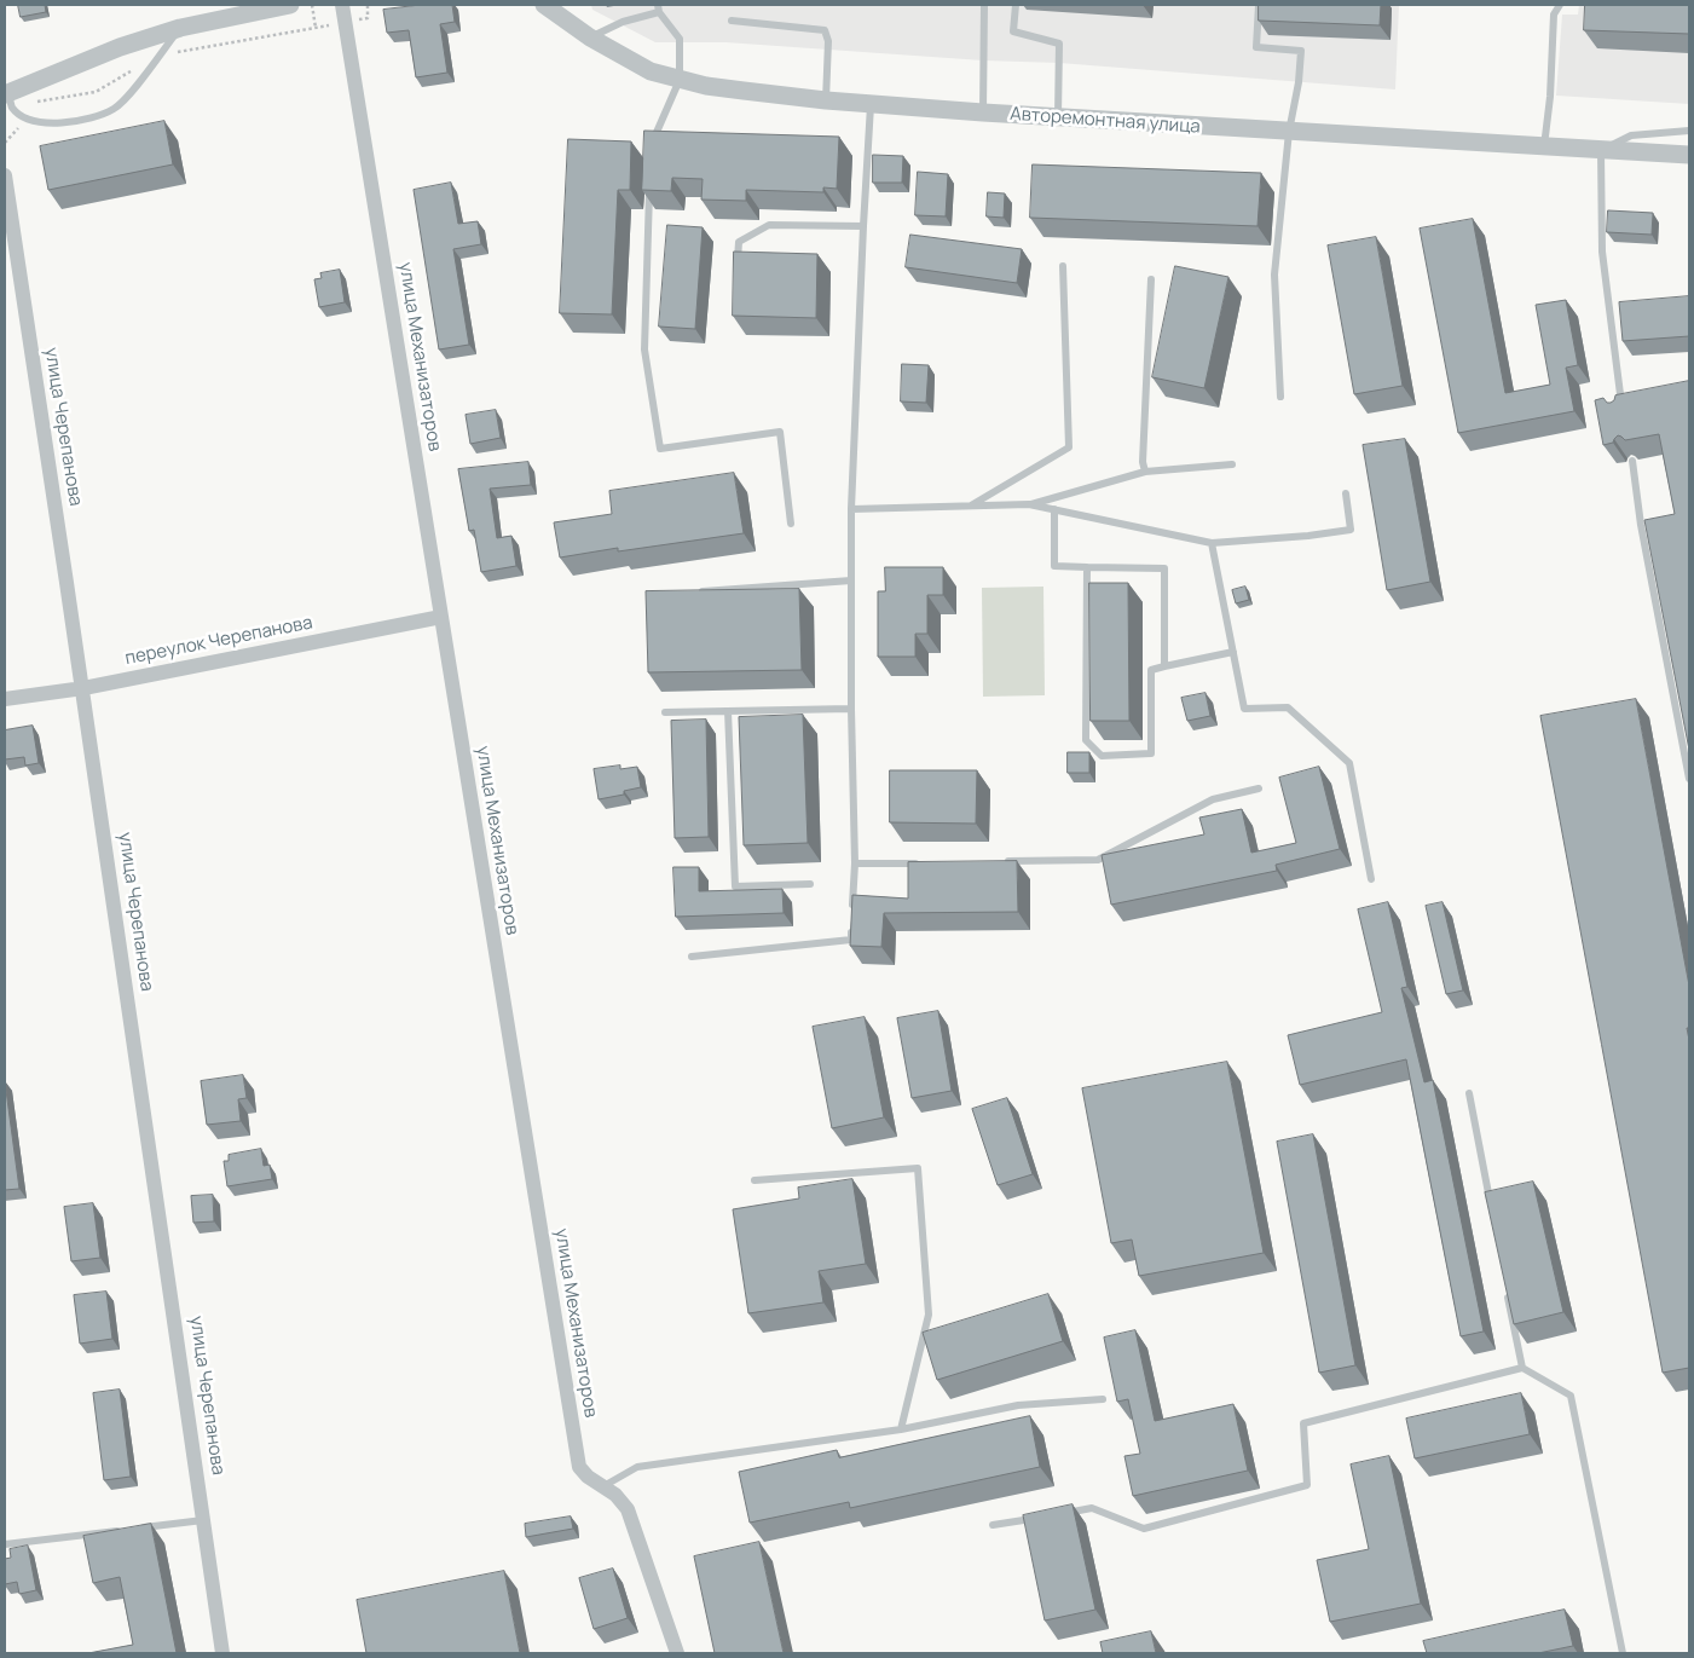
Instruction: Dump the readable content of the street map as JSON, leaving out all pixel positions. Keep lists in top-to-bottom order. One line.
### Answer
{"streets":{"street":["Авторемонтная улица","улица Механизаторов","улица Черепанова","переулок Черепанова"]},"crossings":[["улица Механизаторов","переулок Черепанова"],["улица Черепанова","переулок Черепанова"]]}
